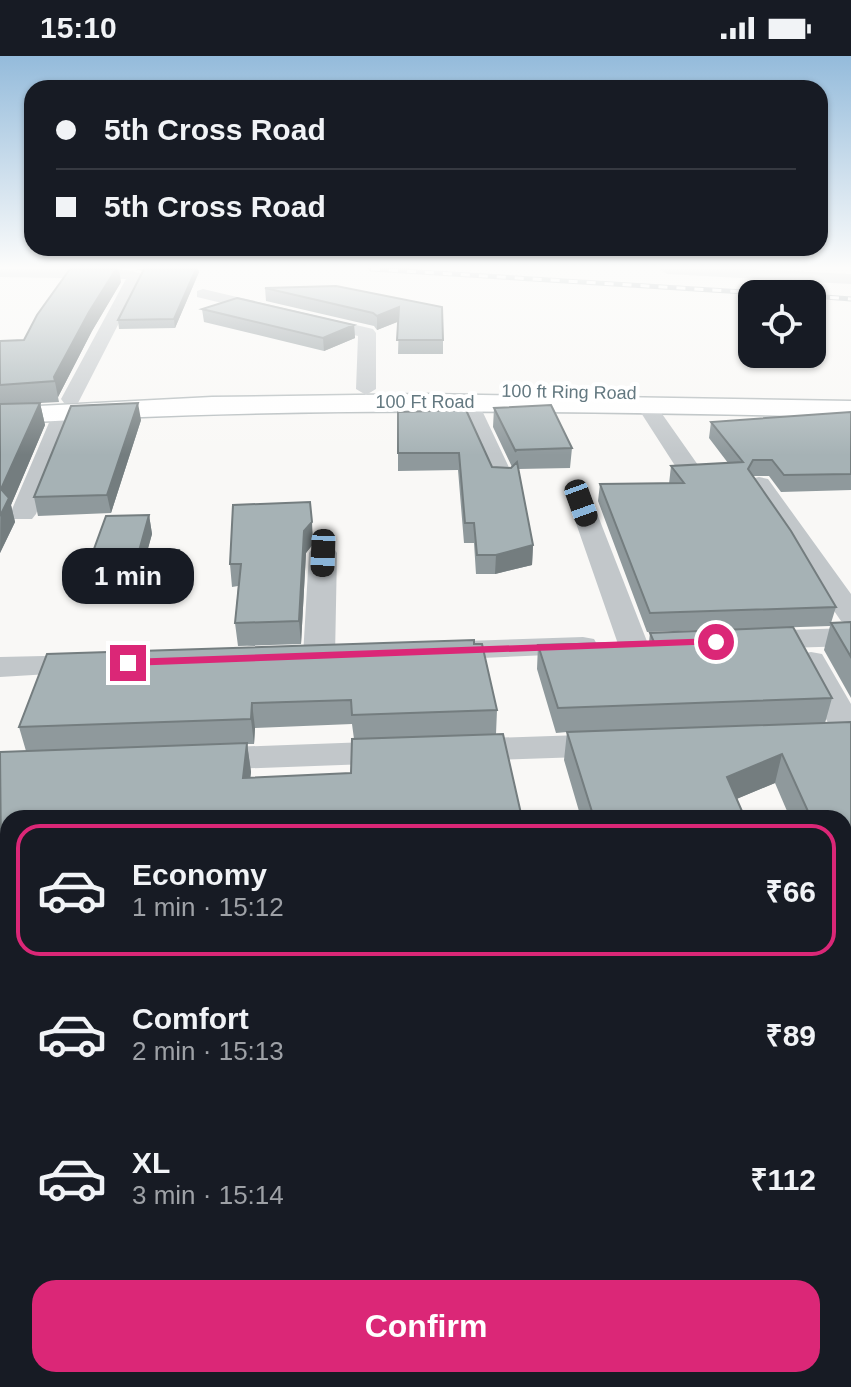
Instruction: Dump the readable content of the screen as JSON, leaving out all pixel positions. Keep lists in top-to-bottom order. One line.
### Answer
{"streets":{"main road":["100 ft Ring Road","100 Ft Road"]},"crossings":[["100 ft Ring Road","100 Ft Road"]],"page":{"status":"15:10","banner":["5th Cross Road","5th Cross Road"],"bubble":"1 min","list":[{"name":"Economy","note":"1 min · 15:12","value":"₹66"},{"name":"Comfort","note":"2 min · 15:13","value":"₹89"},{"name":"XL","note":"3 min · 15:14","value":"₹112"}],"buttons":"Confirm"}}
